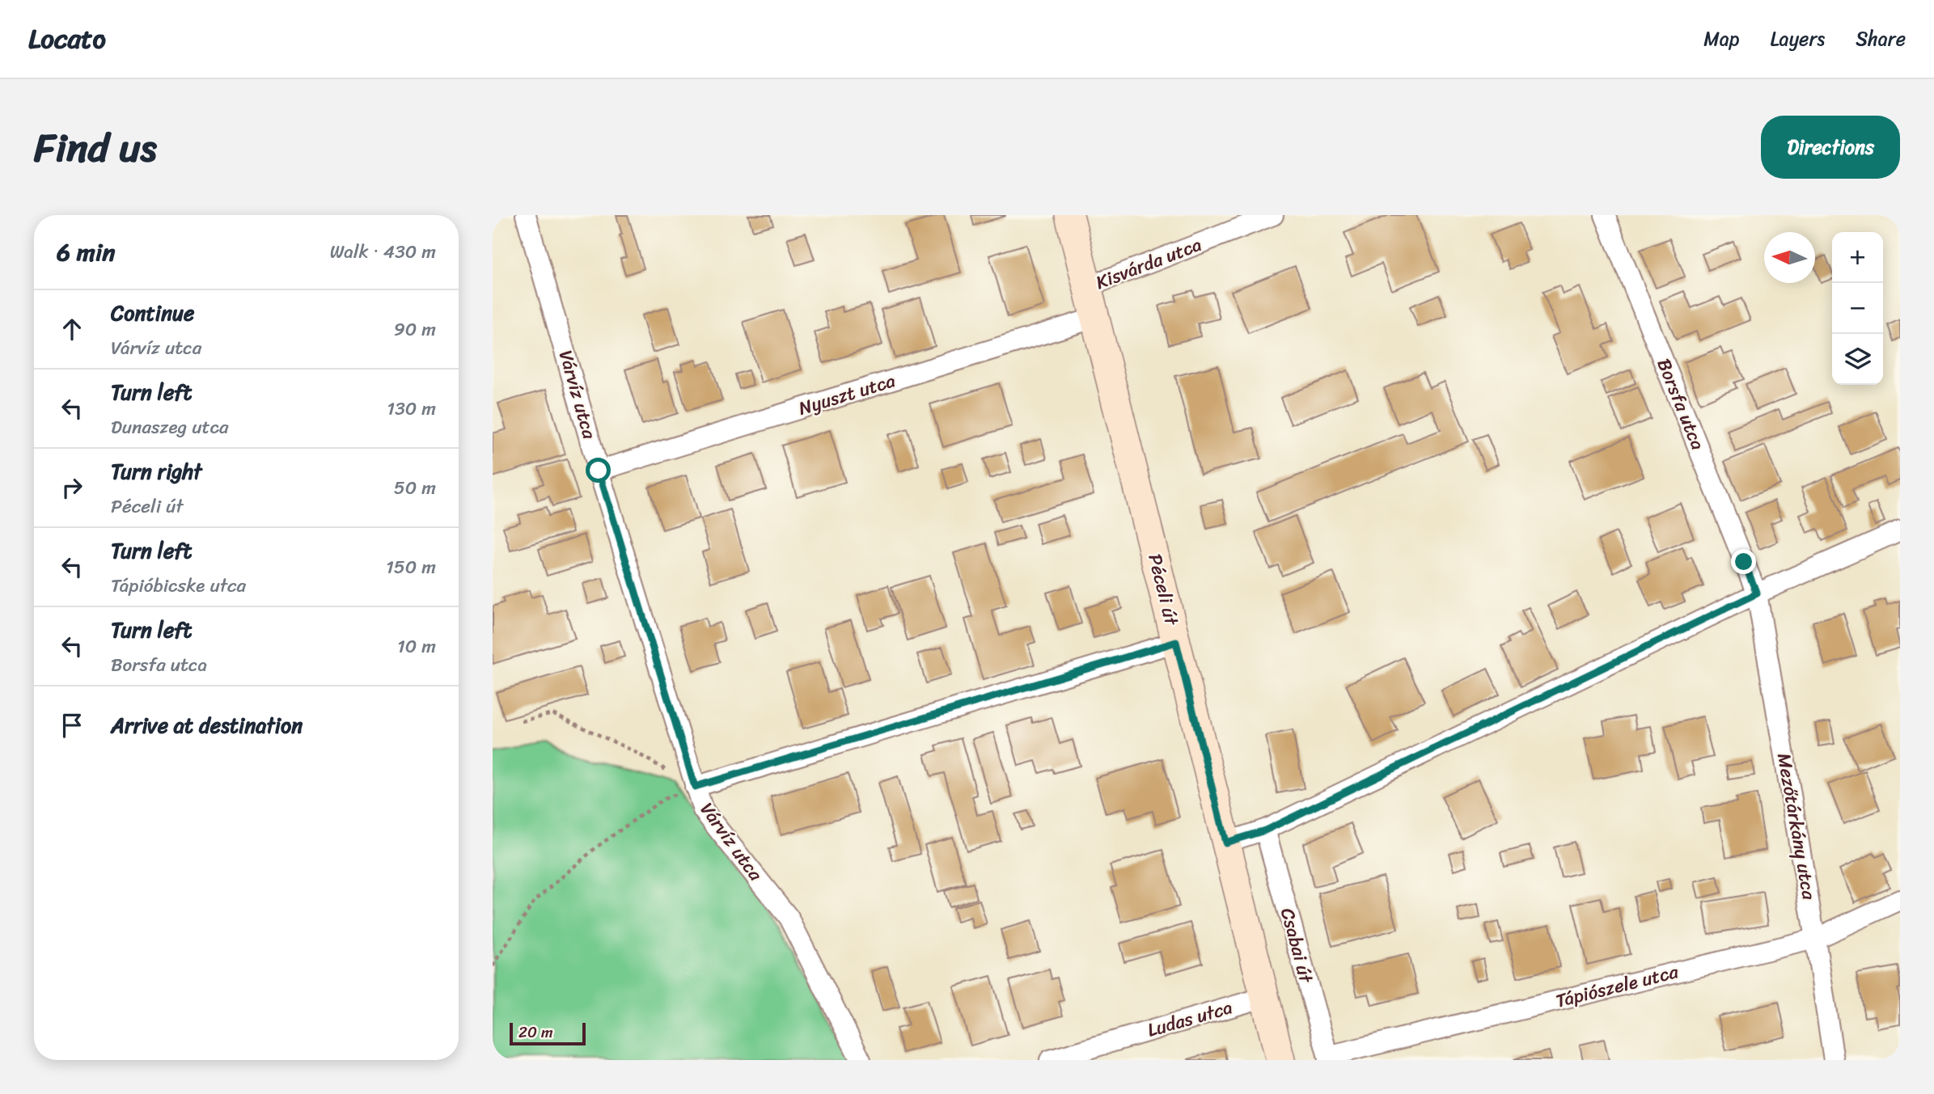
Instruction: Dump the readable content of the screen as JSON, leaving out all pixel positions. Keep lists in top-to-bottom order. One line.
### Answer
{"streets":{"main road":["Péceli út"],"street":["Kisvárda utca","Várvíz utca","Nyuszt utca","Borsfa utca","Mezőtárkány utca","Csabai út","Tápiószele utca","Ludas utca"]},"crossings":[["Kisvárda utca","Péceli út"],["Várvíz utca","Nyuszt utca"],["Nyuszt utca","Péceli út"],["Borsfa utca","Mezőtárkány utca"],["Péceli út","Ludas utca"],["Mezőtárkány utca","Tápiószele utca"],["Csabai út","Tápiószele utca"]],"scale_bar":"20 m","north":"left","page":{"header":"Locato","nav":["Map","Layers","Share"],"title":"Find us","buttons":"Directions","heading":["6 min","Walk · 430 m"],"map_buttons":["+","−"],"list":[["Continue","Várvíz utca","90 m"],["Turn left","Dunaszeg utca","130 m"],["Turn right","Péceli út","50 m"],["Turn left","Tápióbicske utca","150 m"],["Turn left","Borsfa utca","10 m"],"Arrive at destination"],"scale":"20 m"}}
